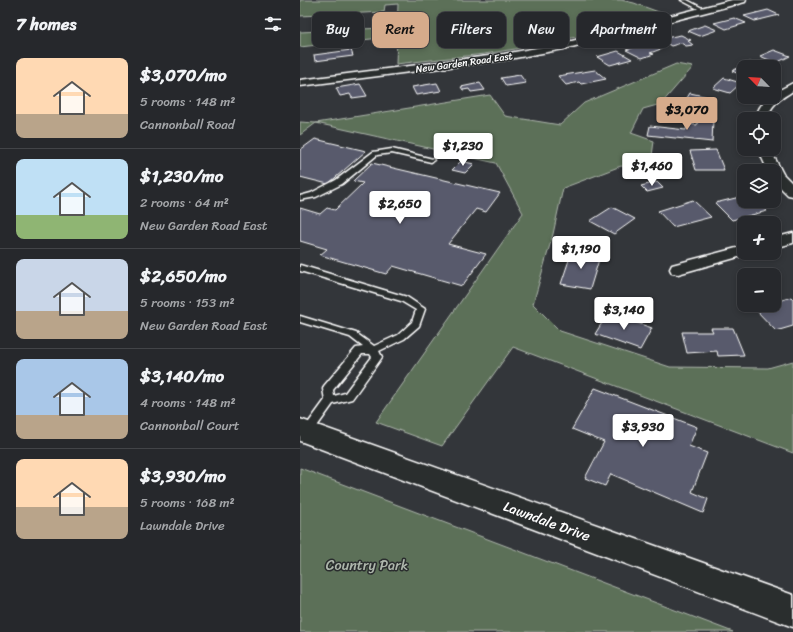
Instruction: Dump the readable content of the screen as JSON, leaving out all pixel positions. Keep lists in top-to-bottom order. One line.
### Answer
{"streets":{"main road":["Lawndale Drive"],"street":["New Garden Road East"]},"parks":["Country Park"],"north":"top left","page":{"heading":"7 homes","chip":["Buy","Rent","Filters","New","Apartment"],"list":[{"name":"$3,070/mo","note":"5 rooms · 148 m² · Cannonball Road"},{"name":"$1,230/mo","note":"2 rooms · 64 m² · New Garden Road East"},{"name":"$2,650/mo","note":"5 rooms · 153 m² · New Garden Road East"},{"name":"$3,140/mo","note":"4 rooms · 148 m² · Cannonball Court"},{"name":"$3,930/mo","note":"5 rooms · 168 m² · Lawndale Drive"}],"map_buttons":["+","−"],"price":["$3,070","$1,230","$1,460","$2,650","$1,190","$3,140","$3,930"]}}
